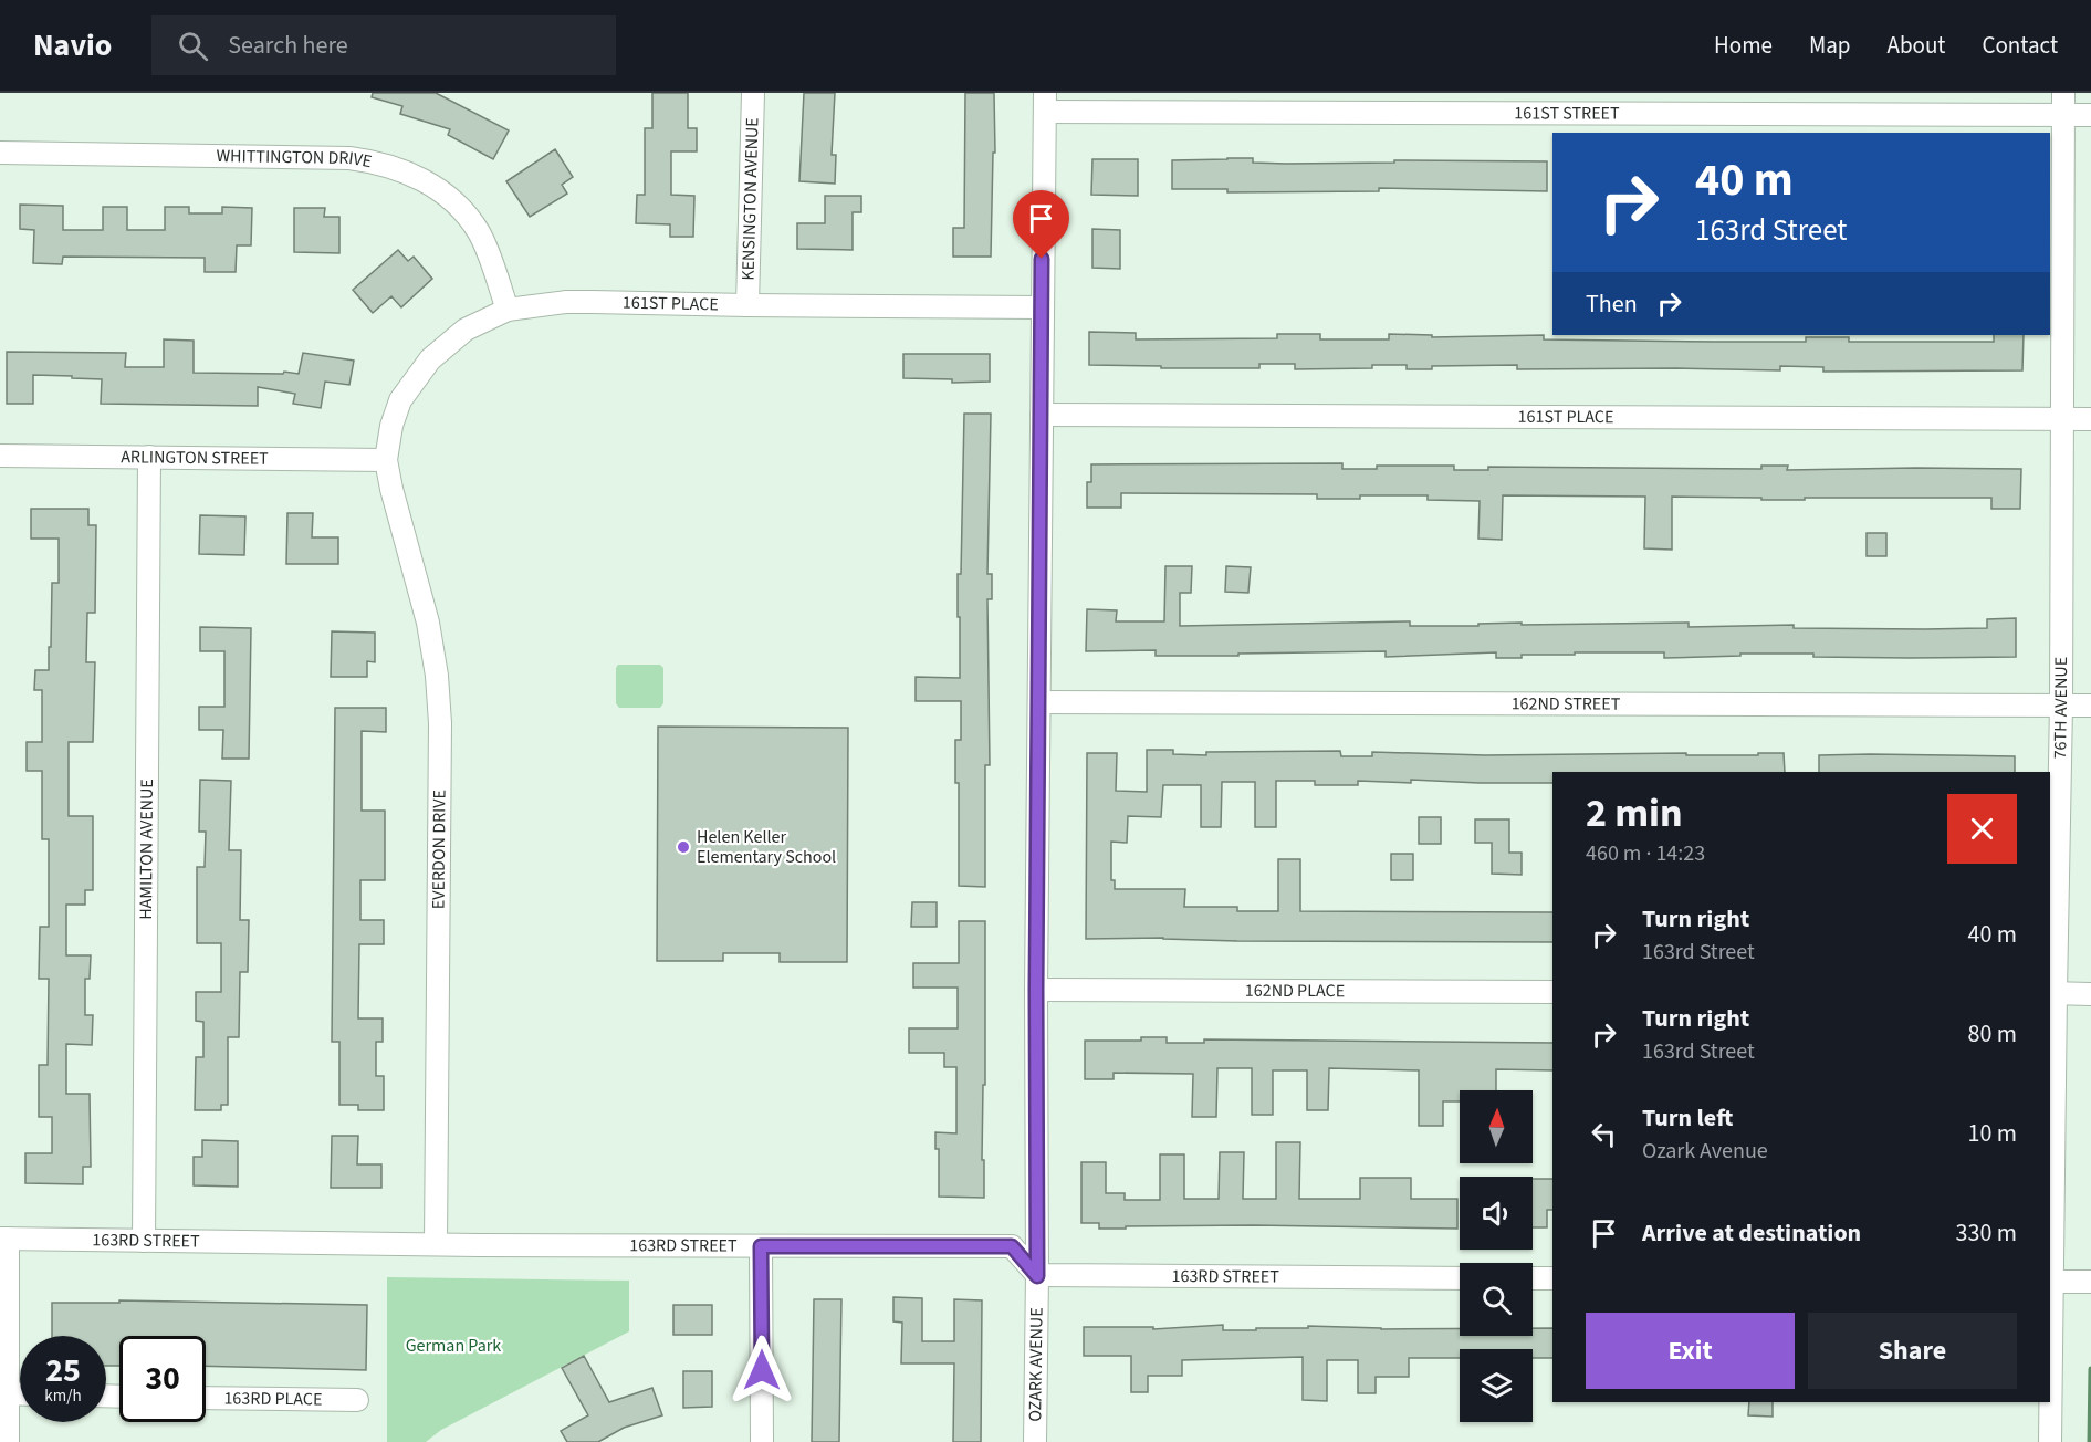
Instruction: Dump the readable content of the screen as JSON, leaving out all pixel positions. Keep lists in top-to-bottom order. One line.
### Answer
{"streets":{"street":["161ST STREET","WHITTINGTON DRIVE","KENSINGTON AVENUE","161ST PLACE","ARLINGTON STREET","162ND STREET","76TH AVENUE","HAMILTON AVENUE","EVERDON DRIVE","162ND PLACE","163RD STREET","OZARK AVENUE","163RD PLACE"]},"crossings":[["161ST STREET","76TH AVENUE"],["161ST STREET","OZARK AVENUE"],["WHITTINGTON DRIVE","161ST PLACE"],["KENSINGTON AVENUE","161ST PLACE"],["161ST PLACE","ARLINGTON STREET"],["161ST PLACE","76TH AVENUE"],["161ST PLACE","EVERDON DRIVE"],["161ST PLACE","OZARK AVENUE"],["ARLINGTON STREET","HAMILTON AVENUE"],["ARLINGTON STREET","EVERDON DRIVE"],["162ND STREET","76TH AVENUE"],["162ND STREET","OZARK AVENUE"],["HAMILTON AVENUE","163RD STREET"],["EVERDON DRIVE","163RD STREET"],["162ND PLACE","OZARK AVENUE"],["163RD STREET","OZARK AVENUE"]],"parks":["German Park"],"places":["Helen Keller Elementary School"],"north":"top","page":{"header":"Navio","search":"Search here","nav":["Home","Map","About","Contact"],"turn":["40 m","163rd Street"],"then":"Then","heading":["2 min","460 m · 14:23"],"list":[{"name":"Turn right","note":"163rd Street","value":"40 m"},{"name":"Turn right","note":"163rd Street","value":"80 m"},{"name":"Turn left","note":"Ozark Avenue","value":"10 m"},{"name":"Arrive at destination","value":"330 m"}],"buttons":["Exit","Share"],"speed":"25 km/h","limit":"30"}}
